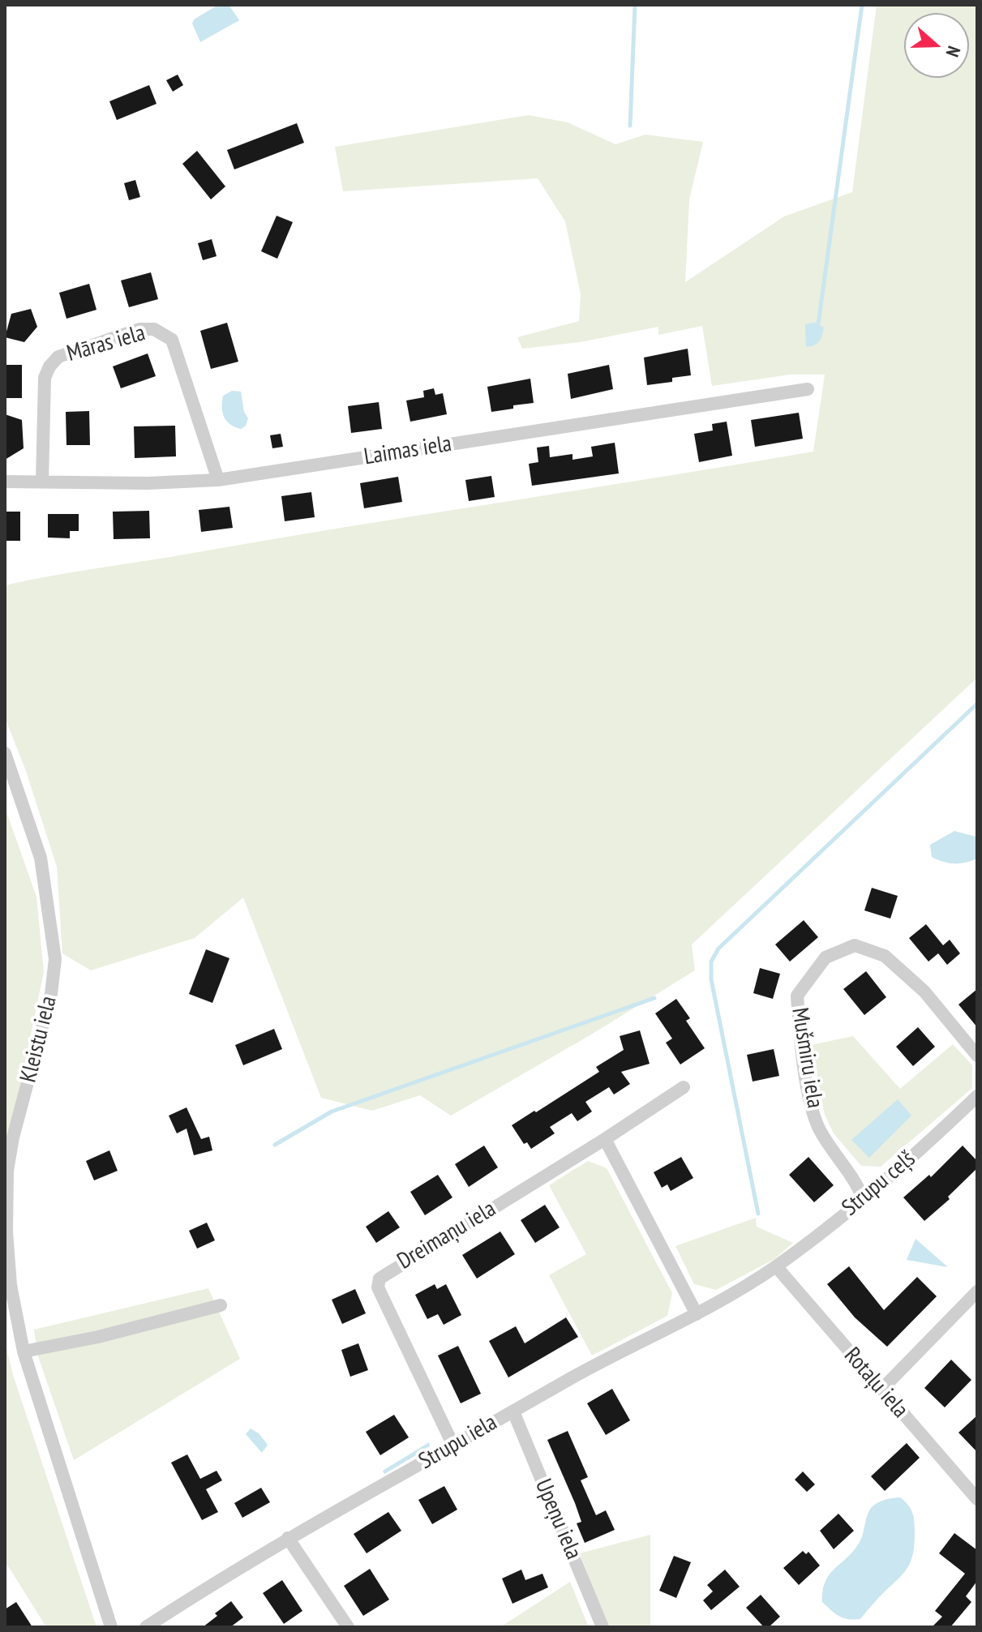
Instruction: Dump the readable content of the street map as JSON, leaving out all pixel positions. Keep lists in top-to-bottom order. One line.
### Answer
{"streets":{"street":["Māras iela","Laimas iela","Kleistu iela","Mušmiru iela","Strupu ceļš","Dreimaņu iela","Rotaļu iela","Strupu iela","Upeņu iela"]},"crossings":[["Māras iela","Laimas iela"],["Mušmiru iela","Strupu ceļš"],["Strupu ceļš","Rotaļu iela"],["Strupu ceļš","Strupu iela"],["Dreimaņu iela","Strupu iela"],["Rotaļu iela","Strupu iela"],["Strupu iela","Upeņu iela"]],"north":"right"}
